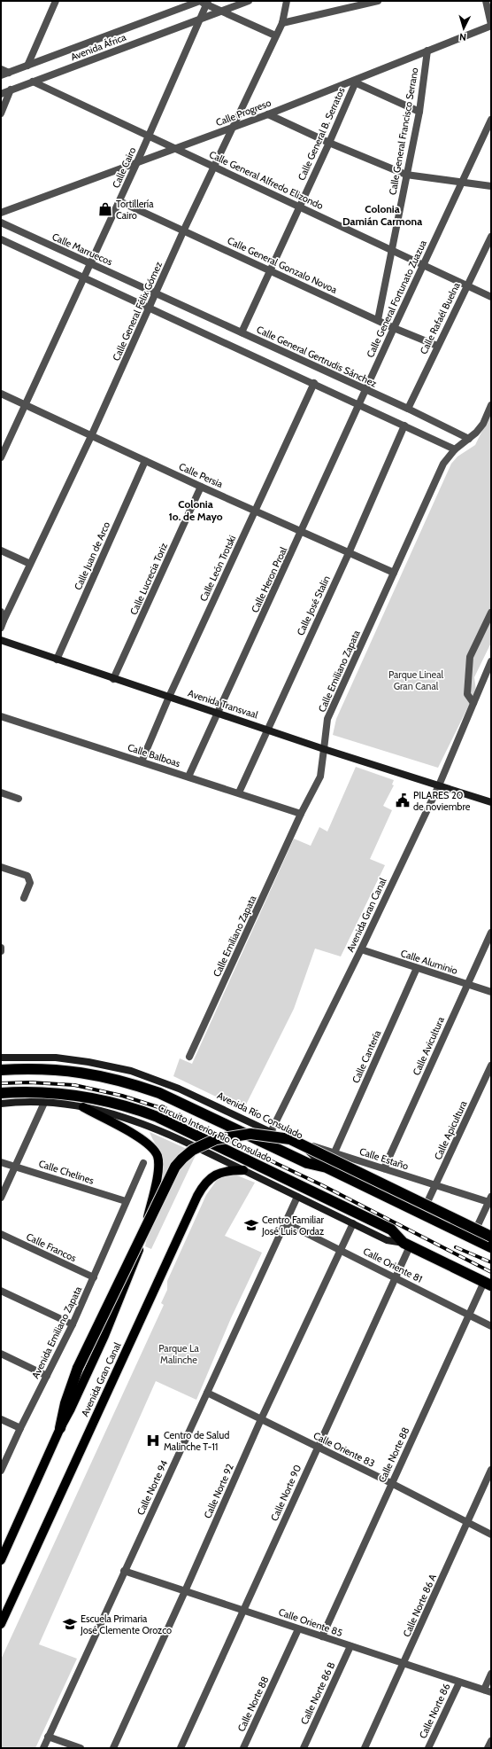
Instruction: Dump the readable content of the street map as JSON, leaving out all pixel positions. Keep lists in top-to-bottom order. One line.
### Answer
{"streets":{"highway":["Avenida Río Consulado","Circuito Interior Río Consulado"],"main road":["Avenida Transvaal","Avenida Gran Canal"],"street":["Avenida África","Calle Progreso","Calle General Francisco Serrano","Calle General B. Serratos","Calle Cairo","Calle General Alfredo Elizondo","Calle Marruecos","Calle General Gonzalo Novoa","Calle General Fortunato Zuazua","Calle General Félix Gómez","Calle Rafaél Buelna","Calle General Gertrudis Sánchez","Calle Persia","Calle Juan de Arco","Calle León Trotski","Calle Lucrecia Toriz","Calle Heron Proal","Calle José Stalin","Calle Emiliano Zapata","Calle Balboas","Calle Aluminio","Calle Avicultura","Calle Cantería","Calle Apicultura","Calle Estaño","Calle Chelines","Calle Francos","Calle Oriente 81","Avenida Emiliano Zapata","Calle Oriente 83","Calle Norte 88","Calle Norte 94","Calle Norte 92","Calle Norte 90","Calle Norte 86 A","Calle Oriente 85","Calle Norte 86 B","Calle Norte 86"]},"crossings":[["Avenida África","Calle Cairo"],["Avenida África","Calle General Alfredo Elizondo"],["Calle Progreso","Calle General Francisco Serrano"],["Calle Progreso","Calle General B. Serratos"],["Calle Progreso","Calle Cairo"],["Calle Progreso","Calle General Alfredo Elizondo"],["Calle Progreso","Calle General Félix Gómez"],["Calle General Francisco Serrano","Calle General Alfredo Elizondo"],["Calle General Francisco Serrano","Calle General Gonzalo Novoa"],["Calle General B. Serratos","Calle General Alfredo Elizondo"],["Calle General B. Serratos","Calle General Gonzalo Novoa"],["Calle General B. Serratos","Calle General Gertrudis Sánchez"],["Calle Cairo","Calle General Alfredo Elizondo"],["Calle Cairo","Calle Marruecos"],["Calle Cairo","Calle General Gonzalo Novoa"],["Calle Cairo","Calle Persia"],["Calle General Alfredo Elizondo","Calle General Fortunato Zuazua"],["Calle General Alfredo Elizondo","Calle General Félix Gómez"],["Calle General Alfredo Elizondo","Calle Rafaél Buelna"],["Calle Marruecos","Calle General Félix Gómez"],["Calle Marruecos","Calle General Gertrudis Sánchez"],["Calle General Gonzalo Novoa","Calle General Fortunato Zuazua"],["Calle General Gonzalo Novoa","Calle General Félix Gómez"],["Calle General Gonzalo Novoa","Calle Rafaél Buelna"],["Calle General Fortunato Zuazua","Calle General Gertrudis Sánchez"],["Calle General Fortunato Zuazua","Calle Heron Proal"],["Calle General Félix Gómez","Calle General Gertrudis Sánchez"],["Calle General Félix Gómez","Calle Persia"],["Calle Rafaél Buelna","Calle General Gertrudis Sánchez"],["Calle General Gertrudis Sánchez","Calle Heron Proal"],["Calle General Gertrudis Sánchez","Calle Emiliano Zapata"],["Calle Persia","Calle Juan de Arco"],["Calle Persia","Calle León Trotski"],["Calle Persia","Calle Lucrecia Toriz"],["Calle Persia","Calle Heron Proal"],["Calle Persia","Calle José Stalin"],["Calle Persia","Calle Emiliano Zapata"],["Calle Juan de Arco","Avenida Transvaal"],["Calle León Trotski","Avenida Transvaal"],["Calle León Trotski","Calle Balboas"],["Calle Lucrecia Toriz","Avenida Transvaal"],["Calle Heron Proal","Avenida Transvaal"],["Calle Heron Proal","Calle Balboas"],["Calle José Stalin","Avenida Transvaal"],["Calle José Stalin","Calle Balboas"],["Calle Emiliano Zapata","Avenida Transvaal"],["Calle Emiliano Zapata","Calle Balboas"],["Avenida Transvaal","Avenida Gran Canal"],["Avenida Gran Canal","Calle Aluminio"],["Avenida Gran Canal","Avenida Río Consulado"],["Avenida Gran Canal","Calle Estaño"],["Calle Aluminio","Calle Avicultura"],["Calle Aluminio","Calle Cantería"],["Calle Avicultura","Calle Estaño"],["Calle Cantería","Calle Estaño"],["Avenida Río Consulado","Circuito Interior Río Consulado"],["Avenida Río Consulado","Calle Estaño"],["Calle Apicultura","Calle Estaño"],["Circuito Interior Río Consulado","Calle Norte 90"],["Calle Chelines","Avenida Emiliano Zapata"],["Calle Francos","Avenida Emiliano Zapata"],["Calle Oriente 81","Calle Norte 88"],["Calle Oriente 81","Calle Norte 94"],["Calle Oriente 81","Calle Norte 92"],["Calle Oriente 81","Calle Norte 90"],["Calle Oriente 83","Calle Norte 88"],["Calle Oriente 83","Calle Norte 94"],["Calle Oriente 83","Calle Norte 92"],["Calle Oriente 83","Calle Norte 90"],["Calle Oriente 83","Calle Norte 86 A"],["Calle Norte 88","Calle Oriente 85"],["Calle Norte 94","Calle Oriente 85"],["Calle Norte 92","Calle Oriente 85"],["Calle Norte 90","Calle Oriente 85"],["Calle Norte 86 A","Calle Oriente 85"],["Calle Oriente 85","Calle Norte 86 B"],["Calle Oriente 85","Calle Norte 86"]],"districts":["Colonia Damián Carmona","Colonia 1o. de Mayo"],"parks":["Parque Lineal Gran Canal","Parque La Malinche"],"places":{"shop":["Tortillería Cairo"],"public building":["PILARES 20 de noviembre"],"school or university":["Centro Familiar José Luis Ordaz","Escuela Primaria José Clemente Orozco"],"hospital":["Centro de Salud Malinche T-11"]},"north":"bottom"}
